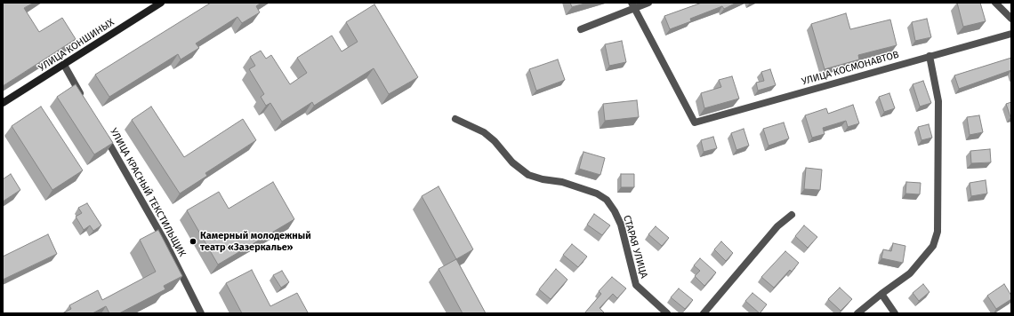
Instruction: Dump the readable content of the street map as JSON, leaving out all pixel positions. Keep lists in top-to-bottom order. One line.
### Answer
{"streets":{"main road":["УЛИЦА КОНШИНЫХ"],"street":["УЛИЦА КОСМОНАВТОВ","УЛИЦА КРАСНЫЙ ТЕКСТИЛЬЩИК","СТАРАЯ УЛИЦА"]},"places":["Камерный молодежный театр «Зазеркалье»"]}
